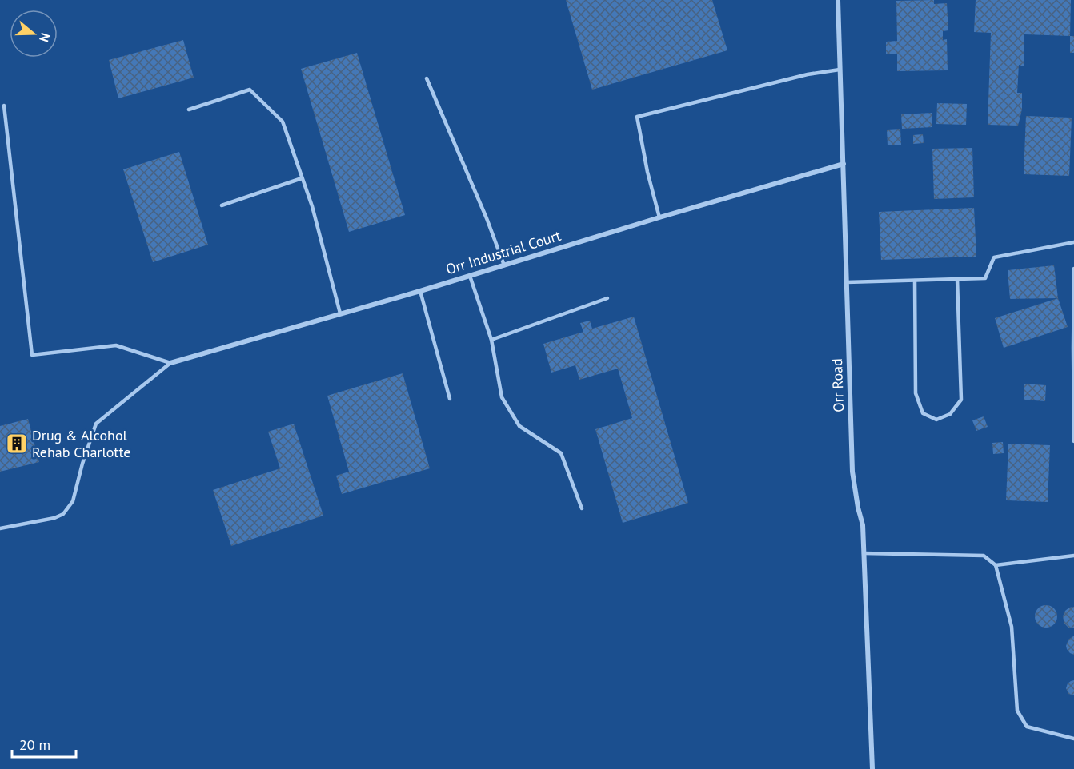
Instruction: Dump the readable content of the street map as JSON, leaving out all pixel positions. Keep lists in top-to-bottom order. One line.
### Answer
{"streets":{"street":["Orr Industrial Court","Orr Road"]},"crossings":[["Orr Industrial Court","Orr Road"]],"places":{"building":["Drug & Alcohol Rehab Charlotte"]},"scale_bar":"20 m","north":"right"}
